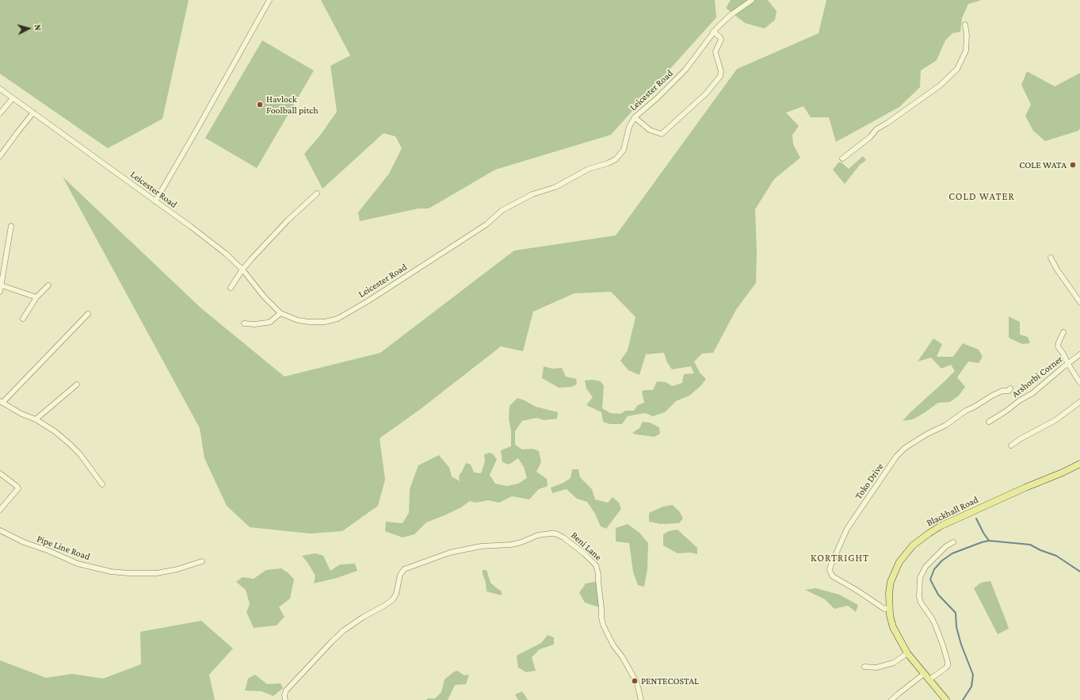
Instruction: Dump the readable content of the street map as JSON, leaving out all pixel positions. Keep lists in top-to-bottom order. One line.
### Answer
{"streets":{"main road":["Blackhall Road"],"street":["Leicester Road","Arshorbi Corner","Toko Drive","Beni Lane","Pipe Line Road"]},"crossings":[["Toko Drive","Blackhall Road"]],"districts":["COLD WATER","KORTRIGHT"],"places":["Havlock Foolball pitch","COLE WATA","PENTECOSTAL"],"north":"right"}
